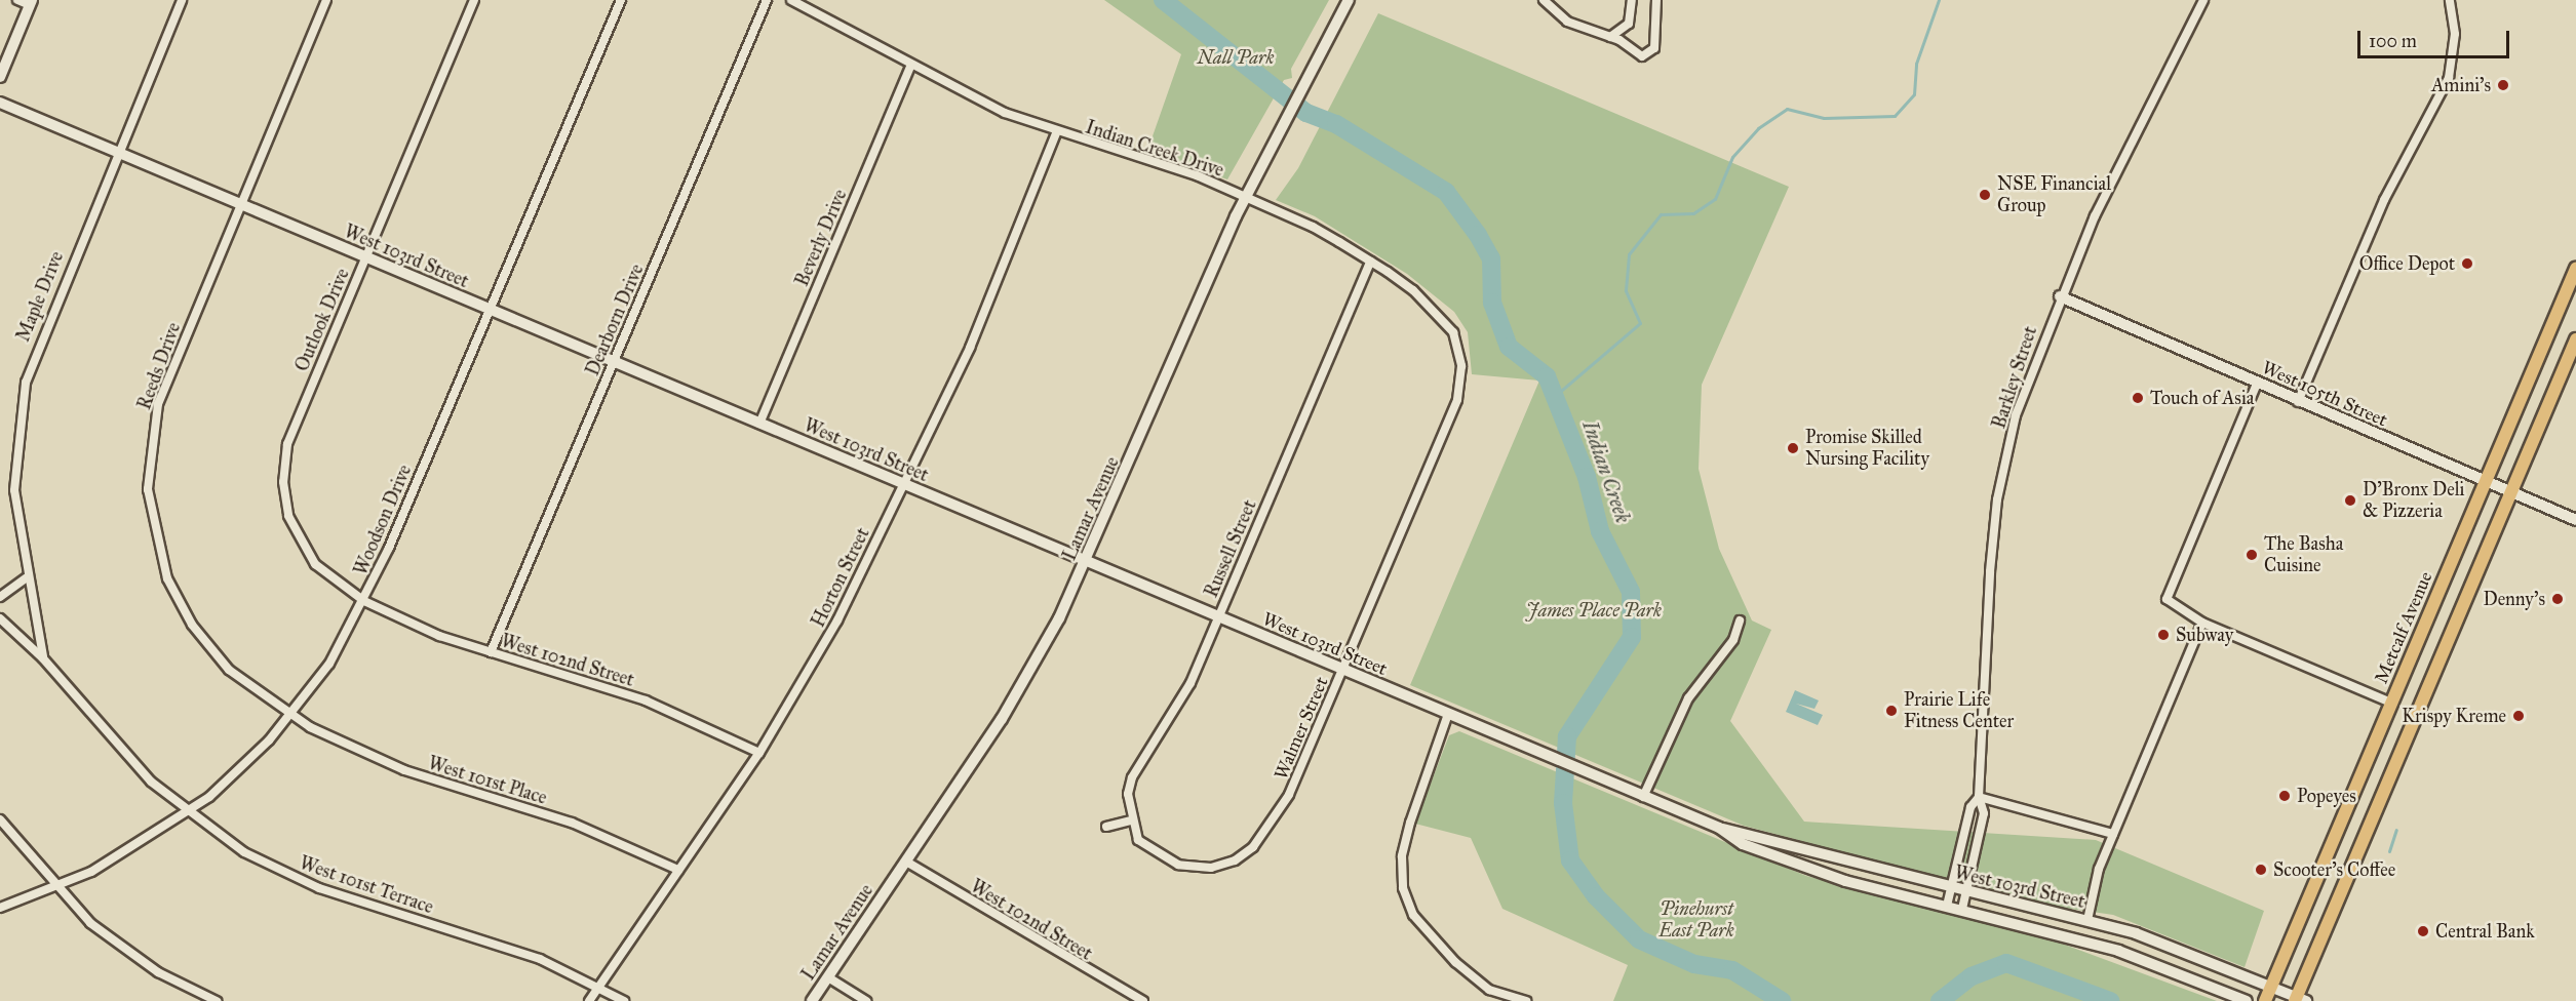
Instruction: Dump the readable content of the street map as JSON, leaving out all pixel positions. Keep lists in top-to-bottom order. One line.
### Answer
{"streets":{"main road":["West 103rd Street","West 105th Street","Lamar Avenue","Metcalf Avenue"],"street":["Indian Creek Drive","Beverly Drive","Maple Drive","Outlook Drive","Dearborn Drive","Reeds Drive","Barkley Street","Woodson Drive","Russell Street","Horton Street","West 102nd Street","Walmer Street","West 101st Place","West 101st Terrace"]},"crossings":[["Indian Creek Drive","Beverly Drive"],["Indian Creek Drive","Lamar Avenue"],["Indian Creek Drive","Russell Street"],["Indian Creek Drive","Horton Street"],["Indian Creek Drive","Walmer Street"],["Beverly Drive","West 103rd Street"],["West 103rd Street","Maple Drive"],["West 103rd Street","Outlook Drive"],["West 103rd Street","Dearborn Drive"],["West 103rd Street","Reeds Drive"],["West 103rd Street","Barkley Street"],["West 103rd Street","Lamar Avenue"],["West 103rd Street","Woodson Drive"],["West 103rd Street","Russell Street"],["West 103rd Street","Horton Street"],["West 103rd Street","Metcalf Avenue"],["West 103rd Street","Walmer Street"],["Maple Drive","West 101st Terrace"],["Outlook Drive","Woodson Drive"],["Outlook Drive","West 102nd Street"],["Dearborn Drive","West 102nd Street"],["Reeds Drive","Woodson Drive"],["Reeds Drive","West 101st Place"],["Barkley Street","West 105th Street"],["West 105th Street","Metcalf Avenue"],["Lamar Avenue","West 102nd Street"],["Woodson Drive","West 102nd Street"],["Woodson Drive","West 101st Place"],["Woodson Drive","West 101st Terrace"],["Russell Street","Walmer Street"],["Horton Street","West 102nd Street"],["Horton Street","West 101st Place"],["Horton Street","West 101st Terrace"]],"water":["Indian Creek"],"parks":["Nall Park","James Place Park","Pinehurst East Park"],"places":["Amini's","NSE Financial Group","Office Depot","Touch of Asia","Promise Skilled Nursing Facility","D'Bronx Deli & Pizzeria","The Basha Cuisine","Denny's","Subway","Prairie Life Fitness Center","Krispy Kreme","Popeyes","Scooter's Coffee","Central Bank"],"scale_bar":"100 m"}
